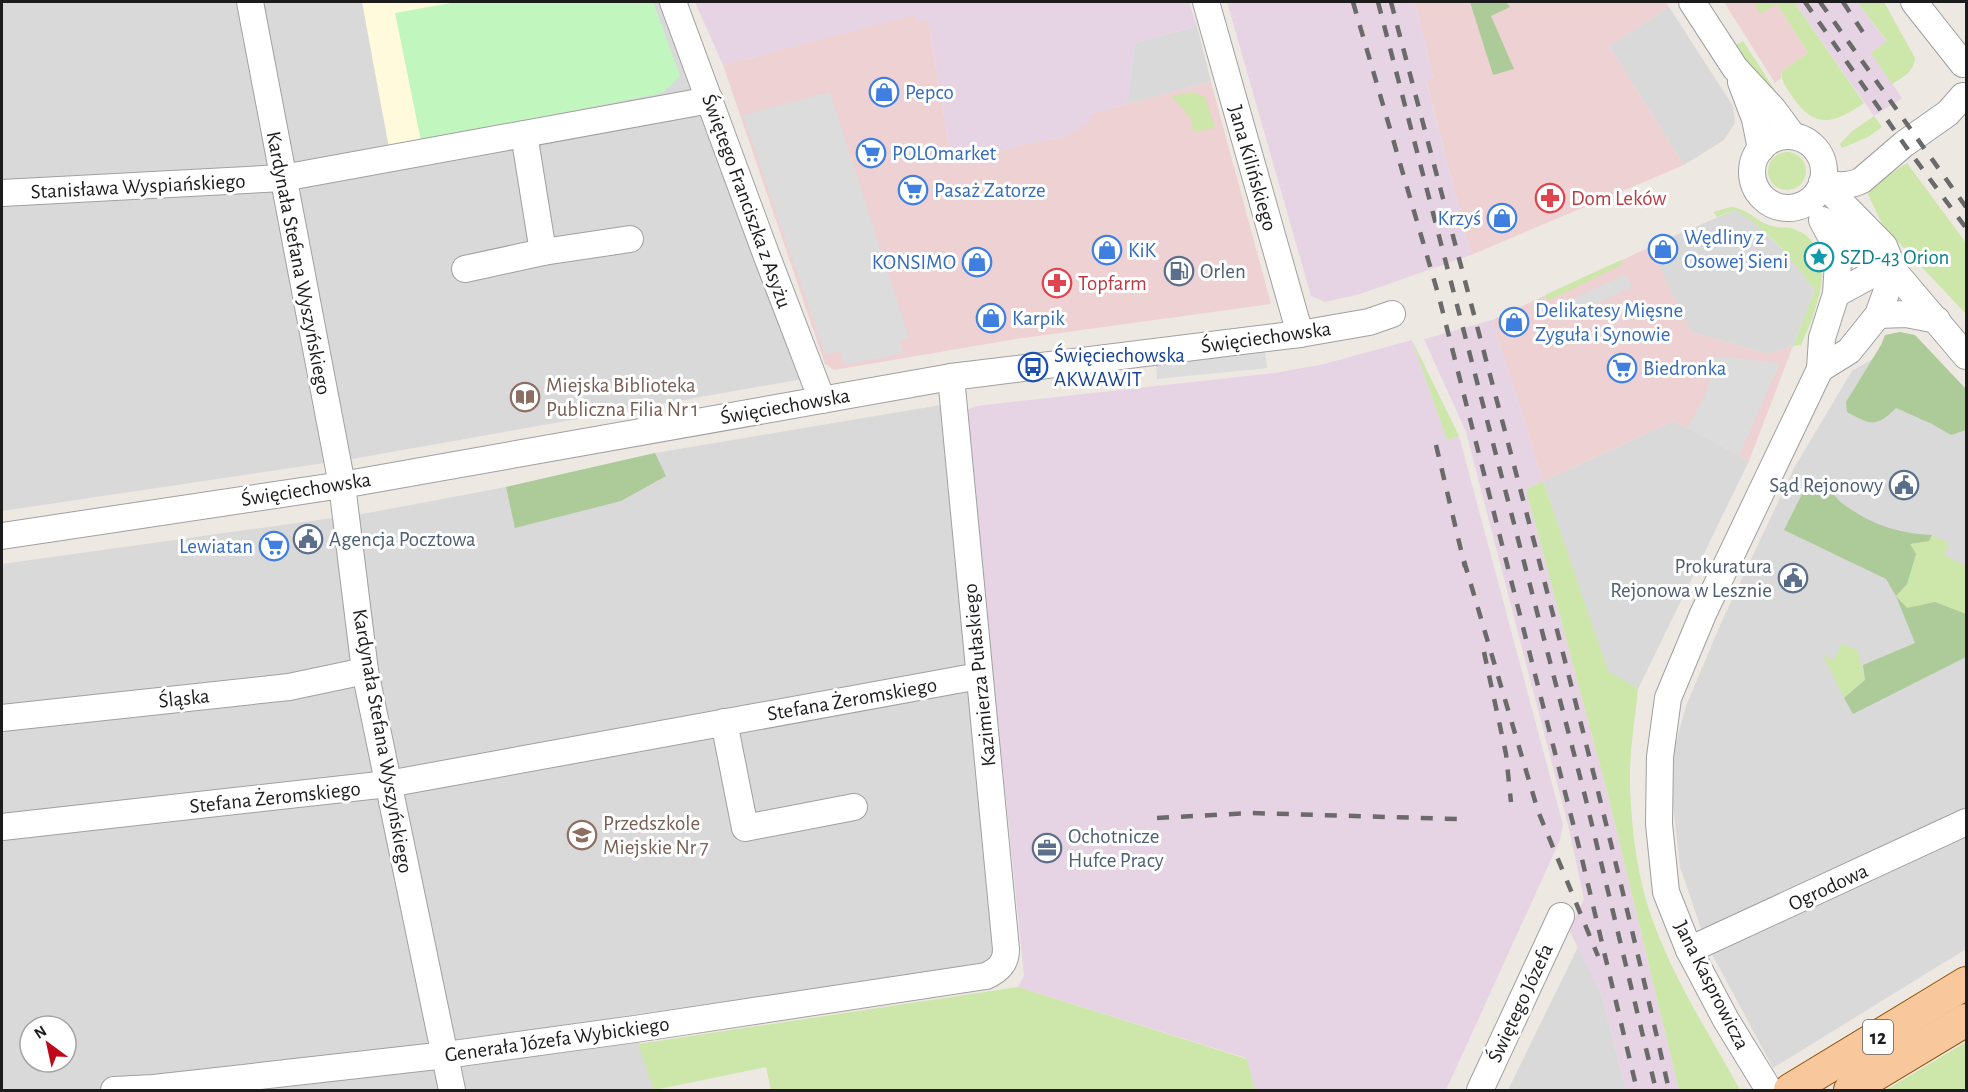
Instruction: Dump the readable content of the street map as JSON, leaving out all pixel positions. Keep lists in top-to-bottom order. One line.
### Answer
{"streets":{"main road":["12"],"street":["Jana Kilińskiego","Stanisława Wyspiańskiego","Świętego Franciszka z Asyżu","Kardynała Stefana Wyszyńskiego","Święciechowska","Kazimierza Pułaskiego","Śląska","Stefana Żeromskiego","Ogrodowa","Jana Kasprowicza","Świętego Józefa","Generała Józefa Wybickiego"]},"crossings":[["Jana Kilińskiego","Święciechowska"],["Stanisława Wyspiańskiego","Świętego Franciszka z Asyżu"],["Stanisława Wyspiańskiego","Kardynała Stefana Wyszyńskiego"],["Świętego Franciszka z Asyżu","Święciechowska"],["Kardynała Stefana Wyszyńskiego","Święciechowska"],["Kardynała Stefana Wyszyńskiego","Śląska"],["Kardynała Stefana Wyszyńskiego","Stefana Żeromskiego"],["Kardynała Stefana Wyszyńskiego","Generała Józefa Wybickiego"],["Święciechowska","Kazimierza Pułaskiego"],["Kazimierza Pułaskiego","Stefana Żeromskiego"],["Kazimierza Pułaskiego","Generała Józefa Wybickiego"],["Ogrodowa","Jana Kasprowicza"]],"places":{"shop":["Pepco","Krzyś","Wędliny z Osowej Sieni","KiK","KONSIMO","Karpik","Delikatesy Mięsne Zyguła i Synowie"],"supermarket":["POLOmarket","Pasaż Zatorze","Biedronka","Lewiatan"],"pharmacy":["Dom Leków","Topfarm"],"place":["SZD-43 Orion"],"fuel station":["Orlen"],"bus stop":["Święciechowska AKWAWIT"],"library":["Miejska Biblioteka Publiczna Filia Nr 1"],"public building":["Sąd Rejonowy","Agencja Pocztowa","Prokuratura Rejonowa w Lesznie"],"school or university":["Przedszkole Miejskie Nr 7"],"office":["Ochotnicze Hufce Pracy"]},"north":"top left"}
